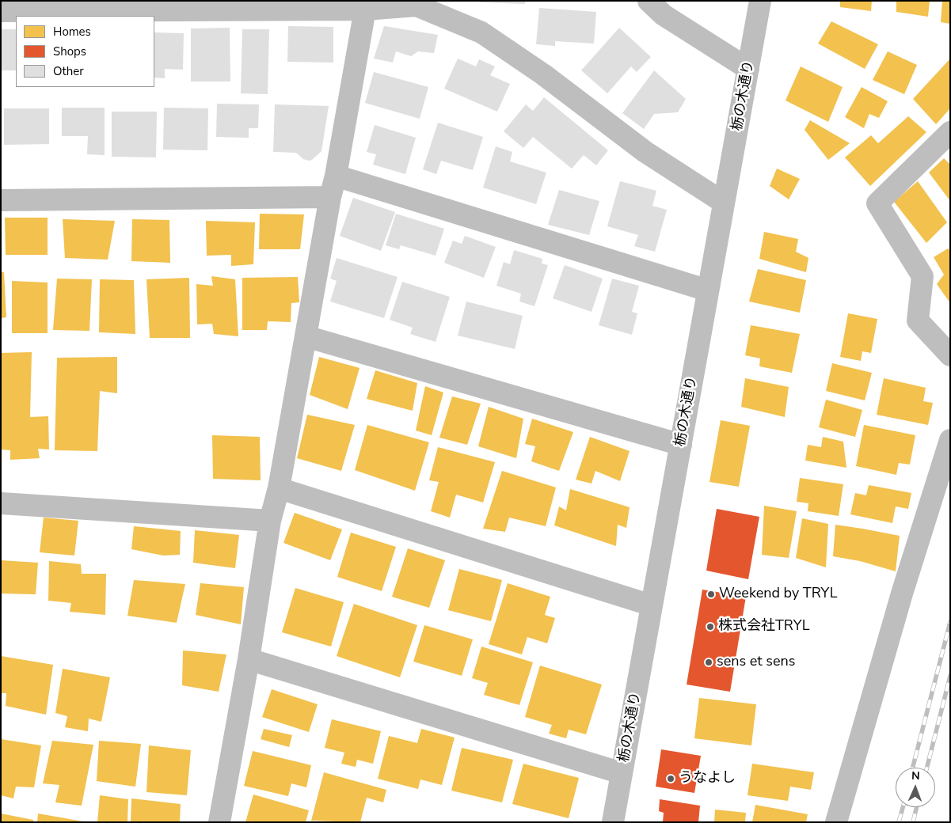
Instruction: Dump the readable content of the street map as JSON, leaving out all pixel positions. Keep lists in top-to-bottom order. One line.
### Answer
{"streets":{"street":["栃の木通り"]},"places":["Weekend by TRYL","株式会社TRYL","sens et sens","うなよし"],"legend":["Homes","Shops","Other"],"north":"top"}
